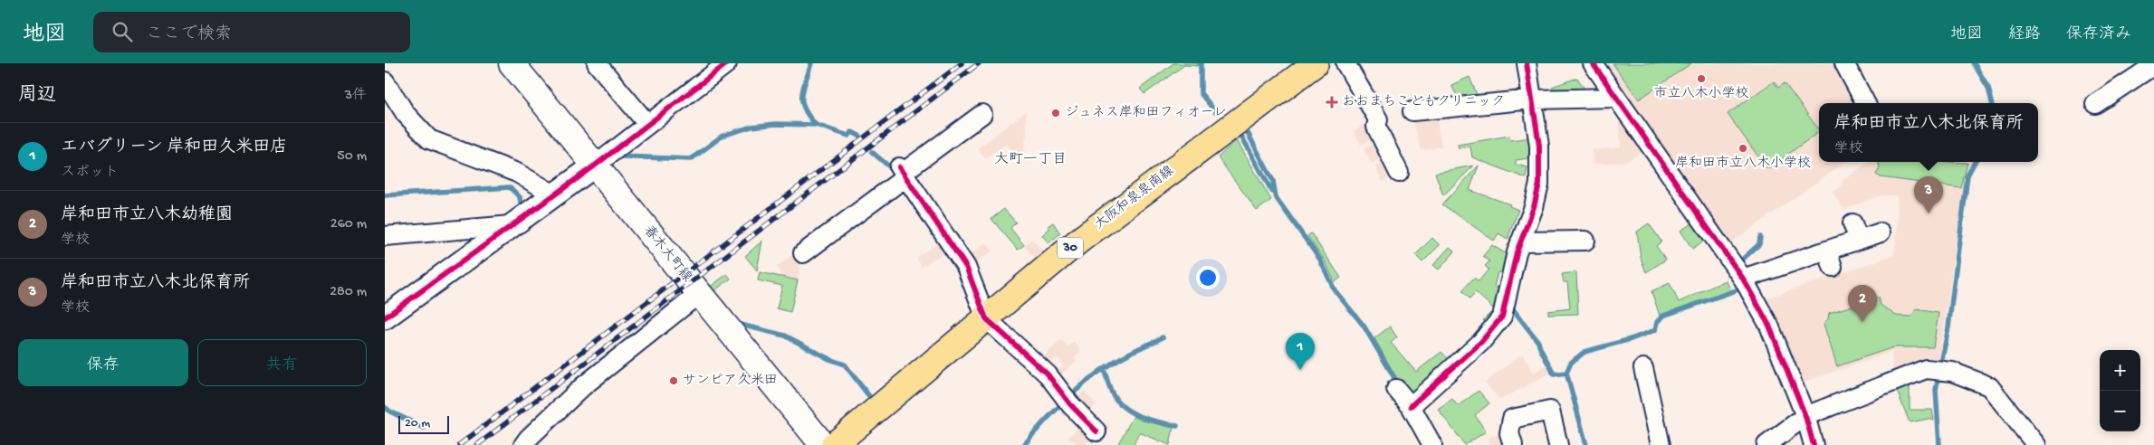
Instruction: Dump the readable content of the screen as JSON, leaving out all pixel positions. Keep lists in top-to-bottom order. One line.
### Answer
{"streets":{"main road":["大阪和泉泉南線","30","春木大町線"]},"districts":["大町一丁目"],"places":{"other":["市立八木小学校","ジュネス岸和田フィオーレ","岸和田市立八木小学校","サンピア久米田"],"health":["おおまちこどもクリニック"]},"scale_bar":"20 m","page":{"header":"地図","search":"ここで検索","nav":["地図","経路","保存済み"],"heading":["周辺","3件"],"popup":["岸和田市立八木北保育所","学校"],"list":[{"mark":"1","name":"エバグリーン 岸和田久米田店","note":"スポット","value":"50 m"},{"mark":"2","name":"岸和田市立八木幼稚園","note":"学校","value":"260 m"},{"mark":"3","name":"岸和田市立八木北保育所","note":"学校","value":"280 m"}],"pins":["3","2","1"],"buttons":["保存","共有"],"map_buttons":["+","−"],"scale":"20 m"}}
